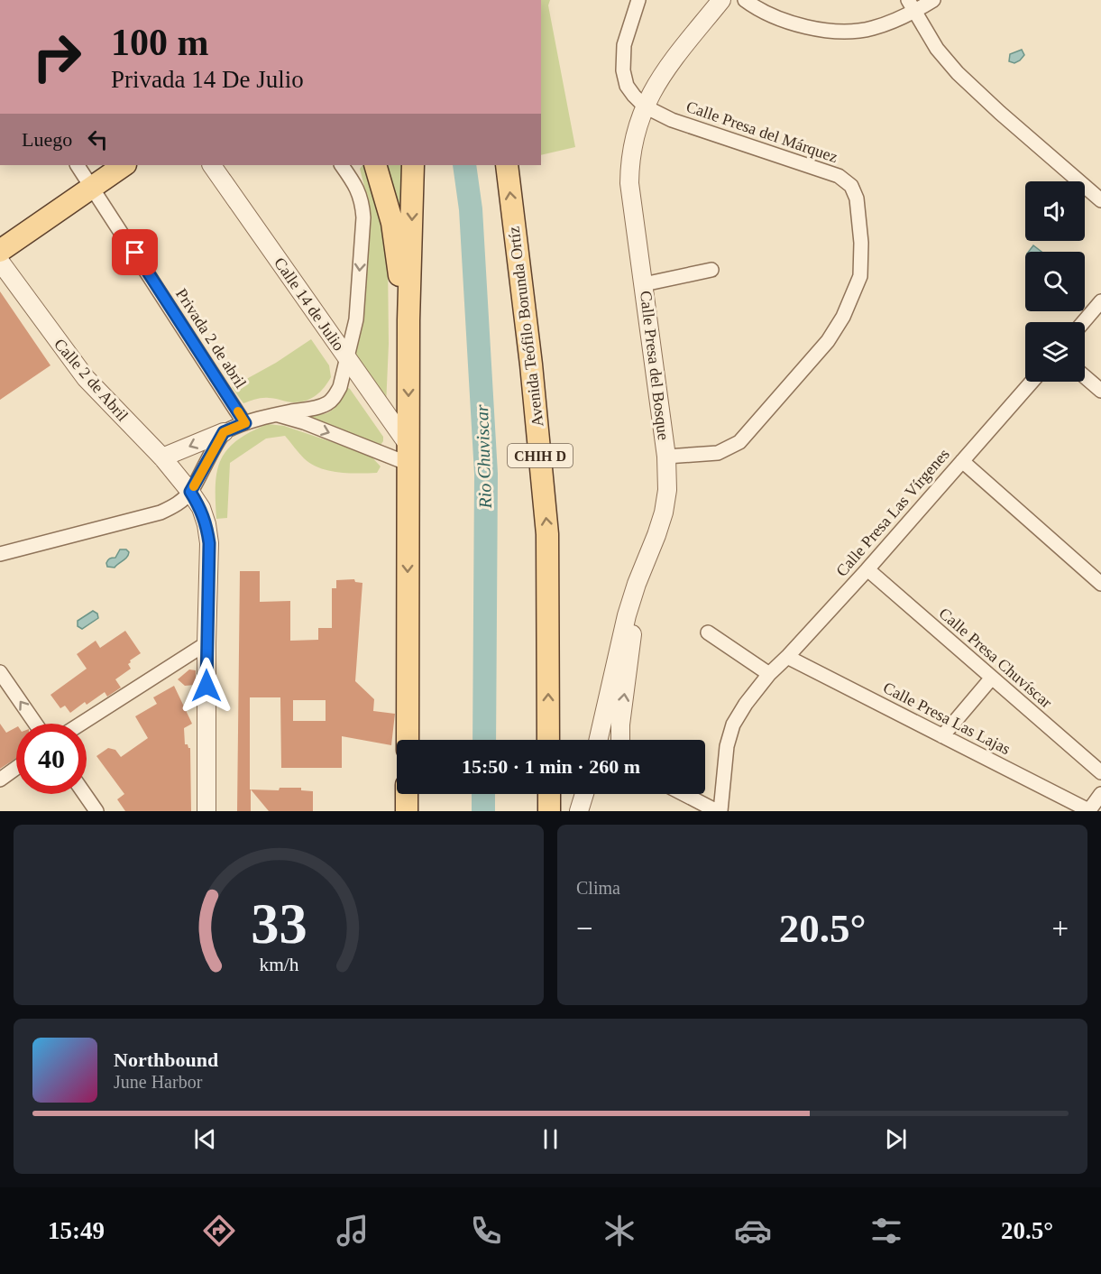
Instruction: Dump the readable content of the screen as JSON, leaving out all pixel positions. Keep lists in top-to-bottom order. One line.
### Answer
{"streets":{"main road":["Avenida Teófilo Borunda Ortíz","CHIH D"],"street":["Calle Presa del Márquez","Calle 14 de Julio","Privada 2 de abril","Calle Presa del Bosque","Calle 2 de Abril","Calle Presa Las Vírgenes","Calle Presa Chuvíscar","Calle Presa Las Lajas"]},"crossings":[["Calle Presa del Márquez","Calle Presa del Bosque"],["Calle Presa Las Vírgenes","Calle Presa Chuvíscar"],["Calle Presa Las Vírgenes","Calle Presa Las Lajas"]],"water":["Rio Chuviscar"],"page":{"turn":["100 m","Privada 14 De Julio"],"then":"Luego","limit":"40","trip":"15:50 · 1 min · 260 m","tile":"Clima","heat":["−","20.5°","+"],"song":["Northbound","June Harbor"],"tabs":["15:49","20.5°"],"gauge":["33","km/h"]}}
